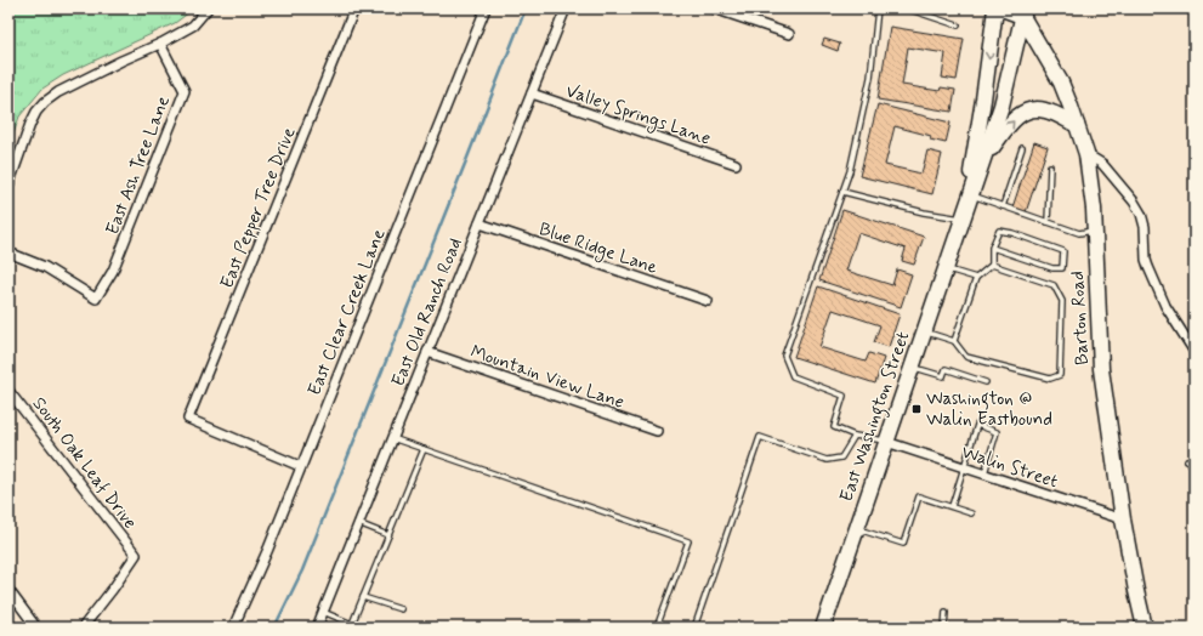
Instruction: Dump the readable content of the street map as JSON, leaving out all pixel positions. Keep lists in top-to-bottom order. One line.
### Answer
{"streets":{"main road":["Barton Road","East Washington Street"],"street":["Valley Springs Lane","East Ash Tree Lane","East Pepper Tree Drive","Blue Ridge Lane","East Clear Creek Lane","East Old Ranch Road","Mountain View Lane","South Oak Leaf Drive","Walin Street"]},"crossings":[["Valley Springs Lane","East Old Ranch Road"],["East Pepper Tree Drive","East Clear Creek Lane"],["Blue Ridge Lane","East Old Ranch Road"],["East Old Ranch Road","Mountain View Lane"],["Barton Road","East Washington Street"],["Barton Road","Walin Street"],["East Washington Street","Walin Street"]],"places":{"transit":["Washington @ Walin Eastbound"]}}
